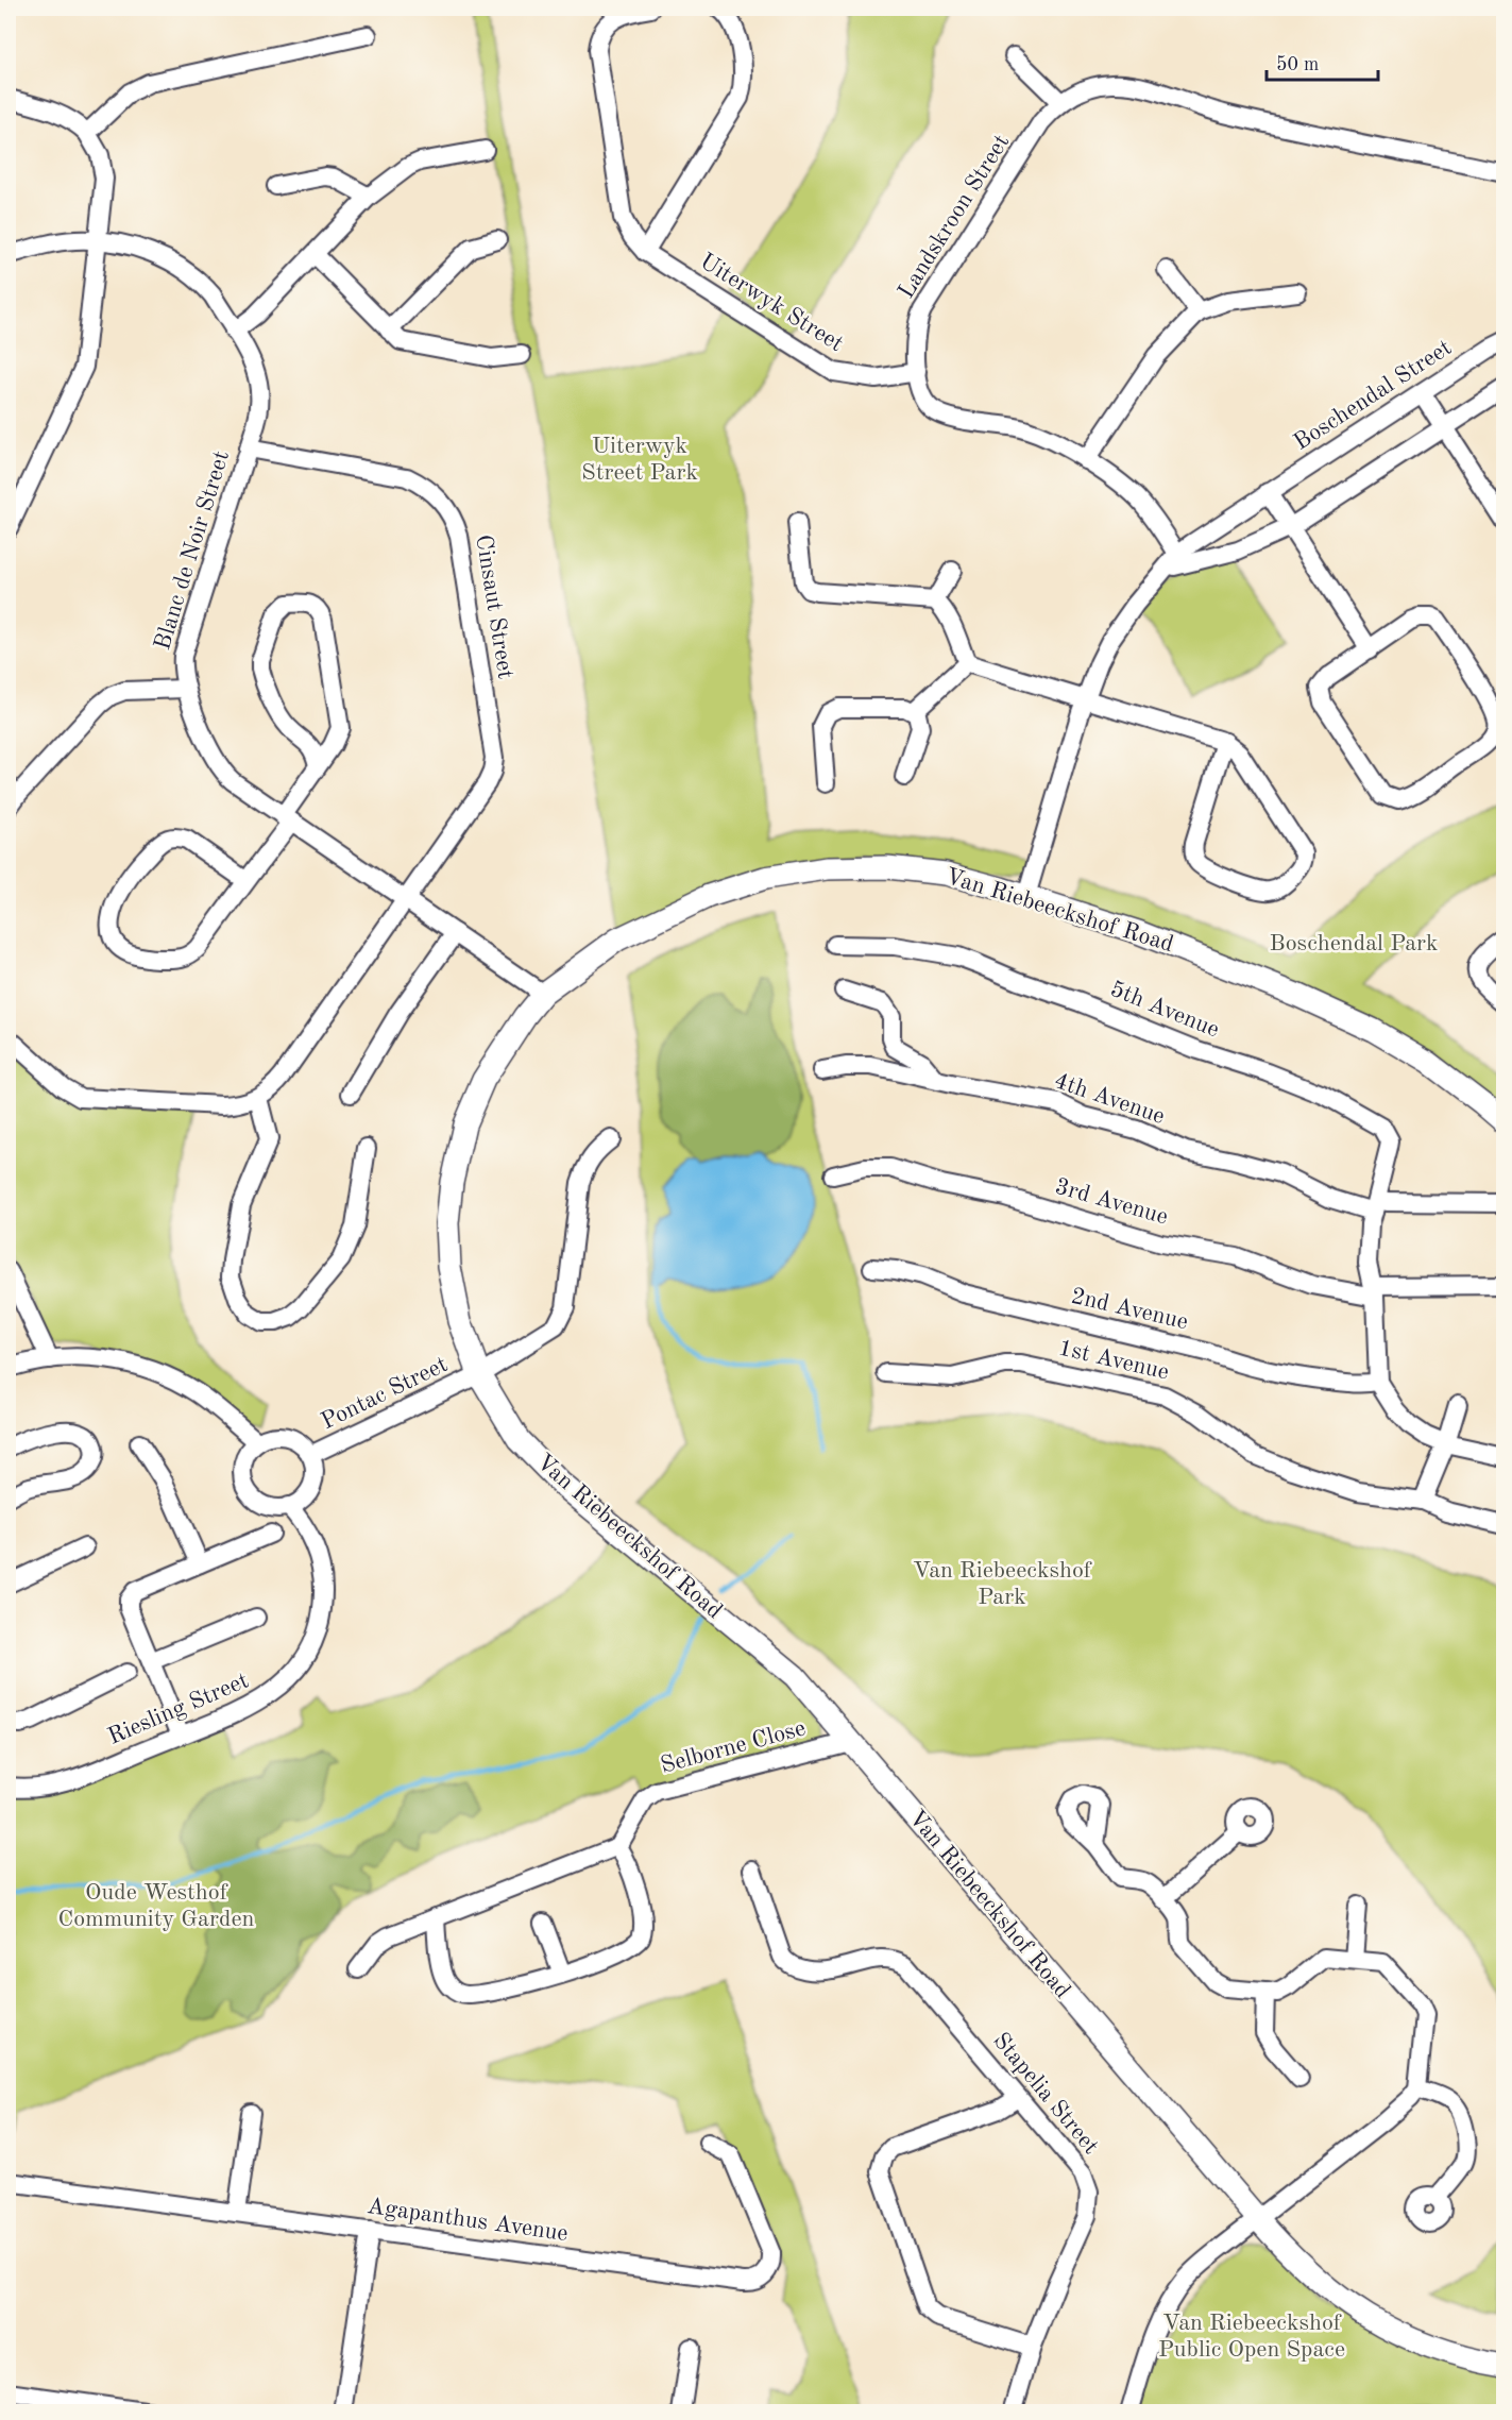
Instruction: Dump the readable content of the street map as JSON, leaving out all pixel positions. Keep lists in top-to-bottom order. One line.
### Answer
{"streets":{"street":["Landskroon Street","Uiterwyk Street","Boschendal Street","Blanc de Noir Street","Cinsaut Street","Van Riebeeckshof Road","5th Avenue","4th Avenue","3rd Avenue","2nd Avenue","1st Avenue","Pontac Street","Riesling Street","Selborne Close","Stapelia Street","Agapanthus Avenue"]},"crossings":[["Landskroon Street","Uiterwyk Street"],["Landskroon Street","Boschendal Street"],["Boschendal Street","Van Riebeeckshof Road"],["Blanc de Noir Street","Cinsaut Street"],["Blanc de Noir Street","Van Riebeeckshof Road"],["Van Riebeeckshof Road","Pontac Street"],["Van Riebeeckshof Road","Selborne Close"],["5th Avenue","4th Avenue"],["Pontac Street","Riesling Street"]],"parks":["Uiterwyk Street Park","Boschendal Park","Van Riebeeckshof Park","Oude Westhof Community Garden","Van Riebeeckshof Public Open Space"],"scale_bar":"50 m"}
